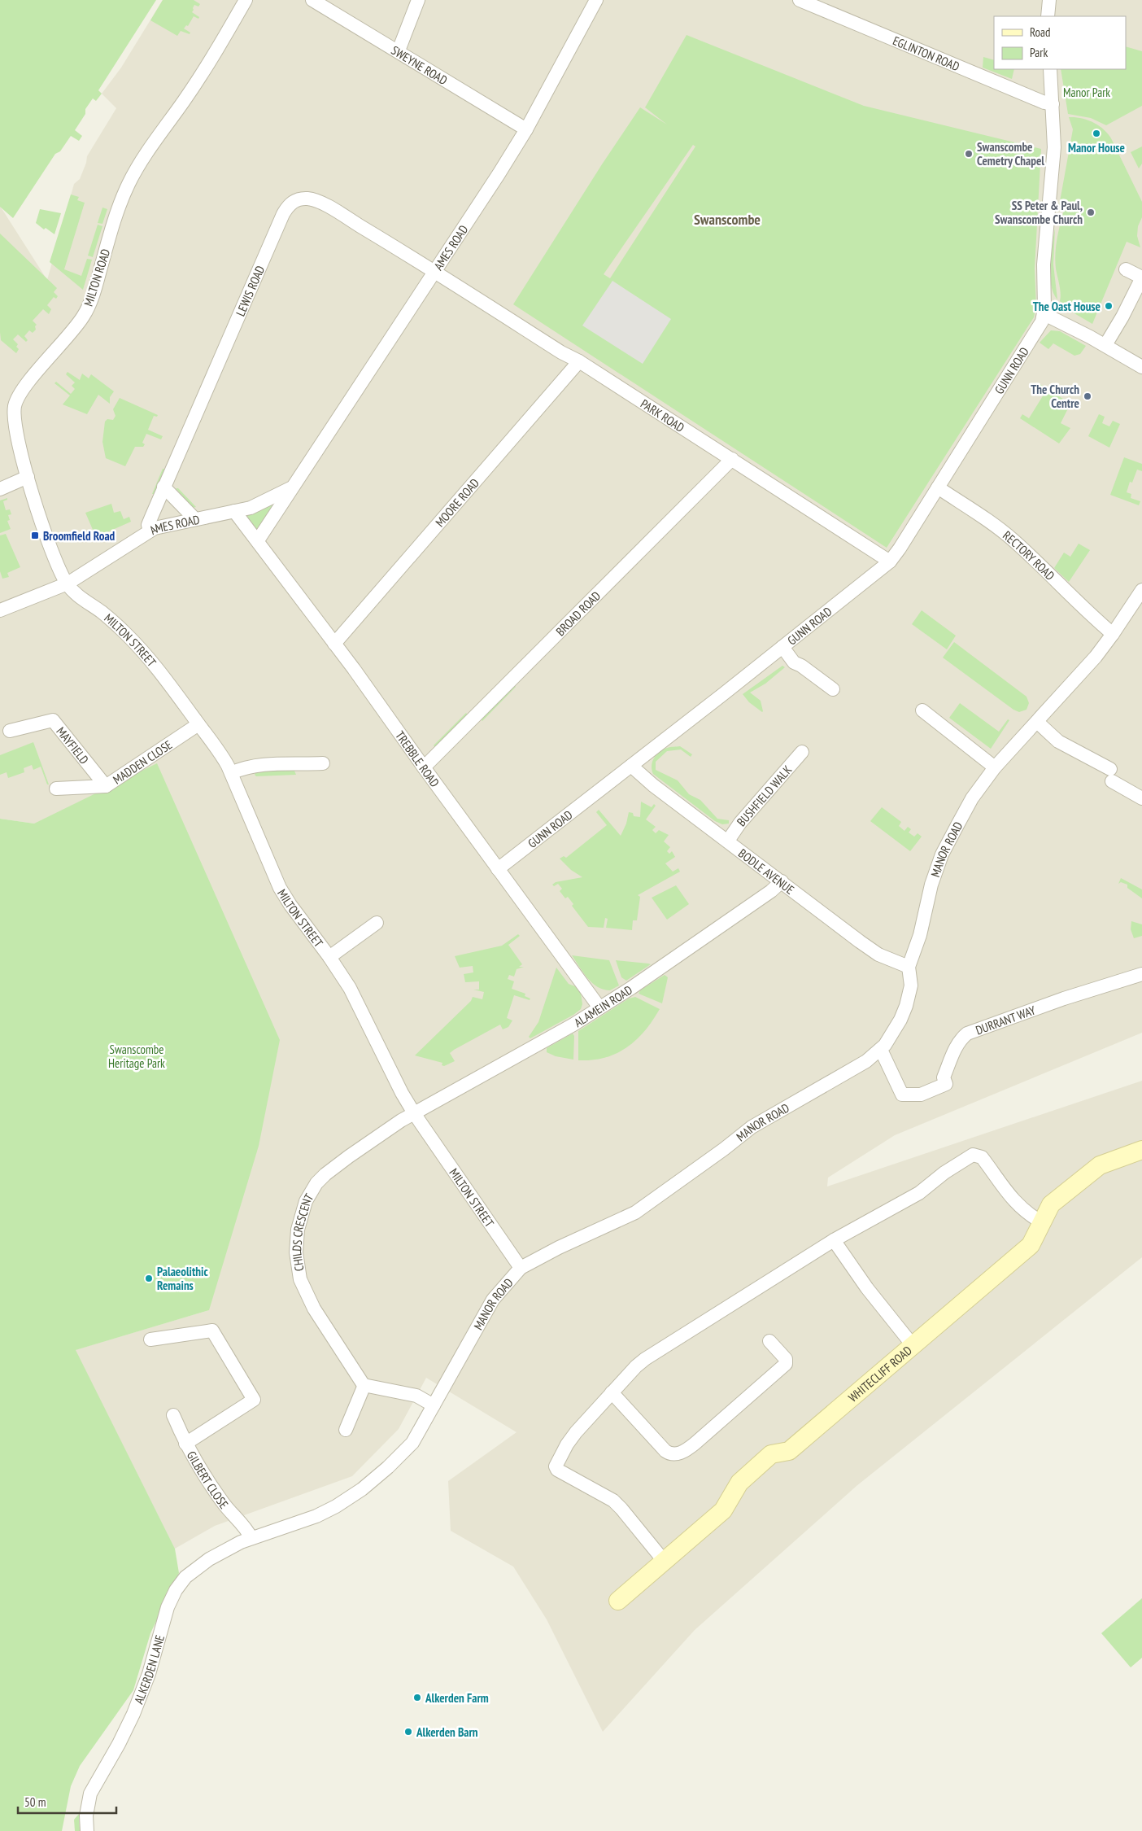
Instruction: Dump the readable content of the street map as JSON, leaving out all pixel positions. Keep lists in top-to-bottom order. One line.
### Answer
{"streets":{"street":["EGLINTON ROAD","SWEYNE ROAD","AMES ROAD","MILTON ROAD","LEWIS ROAD","GUNN ROAD","PARK ROAD","MOORE ROAD","RECTORY ROAD","BROAD ROAD","MILTON STREET","MAYFIELD","TREBBLE ROAD","MADDEN CLOSE","BUSHFIELD WALK","MANOR ROAD","BODLE AVENUE","ALAMEIN ROAD","DURRANT WAY","CHILDS CRESCENT","WHITECLIFF ROAD","GILBERT CLOSE","ALKERDEN LANE"]},"crossings":[["SWEYNE ROAD","AMES ROAD"],["AMES ROAD","MILTON ROAD"],["AMES ROAD","LEWIS ROAD"],["AMES ROAD","PARK ROAD"],["AMES ROAD","MILTON STREET"],["AMES ROAD","TREBBLE ROAD"],["MILTON ROAD","MILTON STREET"],["LEWIS ROAD","PARK ROAD"],["GUNN ROAD","PARK ROAD"],["GUNN ROAD","RECTORY ROAD"],["GUNN ROAD","TREBBLE ROAD"],["GUNN ROAD","BODLE AVENUE"],["PARK ROAD","MOORE ROAD"],["PARK ROAD","BROAD ROAD"],["MOORE ROAD","TREBBLE ROAD"],["RECTORY ROAD","MANOR ROAD"],["BROAD ROAD","TREBBLE ROAD"],["MILTON STREET","MADDEN CLOSE"],["MILTON STREET","MANOR ROAD"],["MILTON STREET","ALAMEIN ROAD"],["MILTON STREET","CHILDS CRESCENT"],["MAYFIELD","MADDEN CLOSE"],["TREBBLE ROAD","ALAMEIN ROAD"],["BUSHFIELD WALK","BODLE AVENUE"],["MANOR ROAD","BODLE AVENUE"],["MANOR ROAD","DURRANT WAY"],["MANOR ROAD","GILBERT CLOSE"],["MANOR ROAD","ALKERDEN LANE"],["BODLE AVENUE","ALAMEIN ROAD"],["ALAMEIN ROAD","CHILDS CRESCENT"],["GILBERT CLOSE","ALKERDEN LANE"]],"districts":["Swanscombe"],"parks":["Manor Park","Swanscombe Heritage Park"],"places":{"other":["Manor House","Swanscombe Cemetry Chapel","SS Peter & Paul, Swanscombe Church","The Oast House","The Church Centre","Palaeolithic Remains","Alkerden Farm","Alkerden Barn"],"transit":["Broomfield Road"]},"legend":["Road","Park"],"scale_bar":"50 m"}
